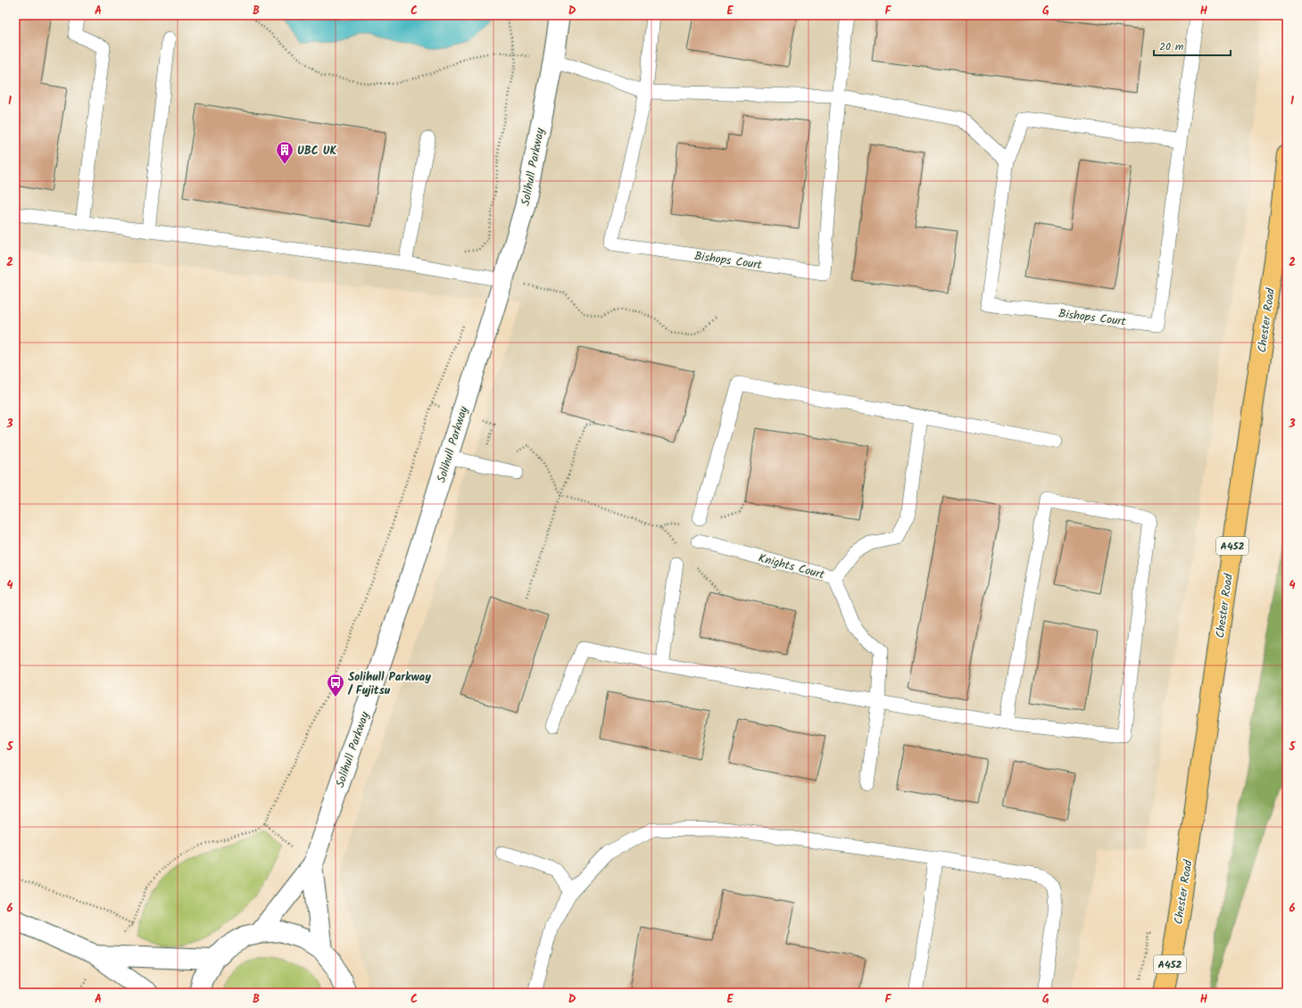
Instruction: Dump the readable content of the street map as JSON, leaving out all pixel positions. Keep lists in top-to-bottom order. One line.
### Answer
{"streets":{"highway":["Chester Road","A452"],"street":["Solihull Parkway"],"lane":["Bishops Court","Knights Court"]},"places":{"building":["UBC UK"],"bus stop":["Solihull Parkway / Fujitsu"]},"scale_bar":"20 m","grid":{"columns":["A","B","C","D","E","F","G","H"],"rows":["1","2","3","4","5","6"]}}
